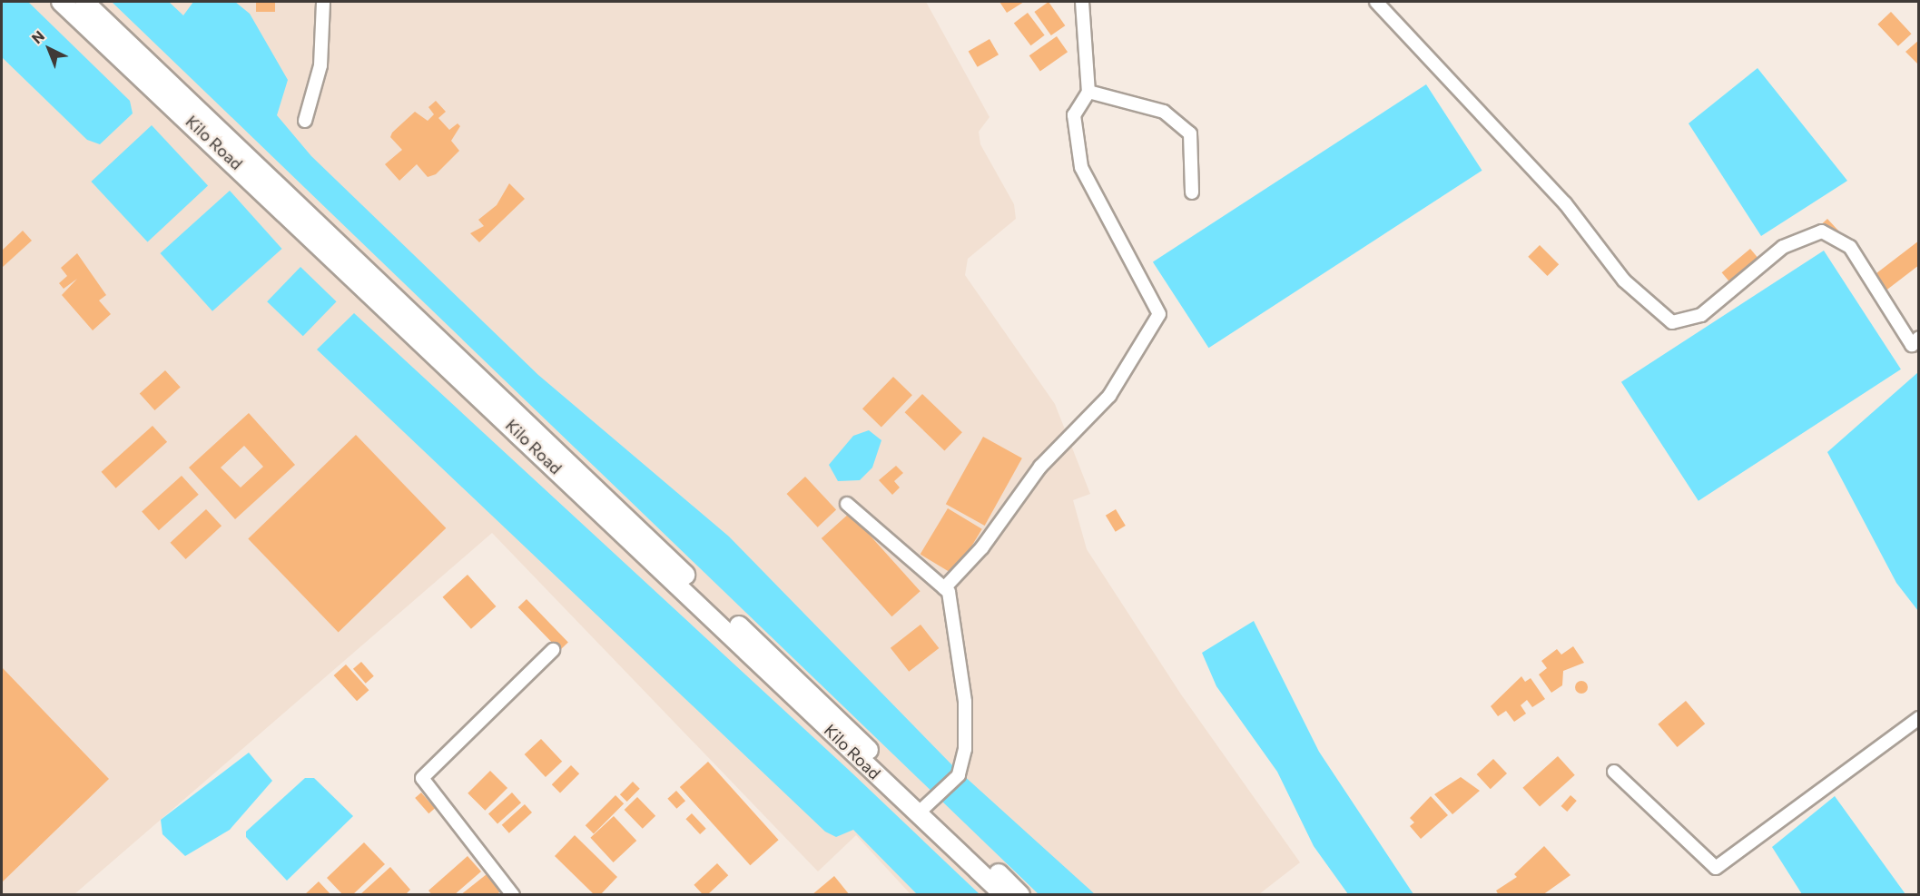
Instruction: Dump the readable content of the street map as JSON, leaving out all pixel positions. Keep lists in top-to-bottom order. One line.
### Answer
{"streets":{"street":["Kilo Road"]},"north":"top left"}
